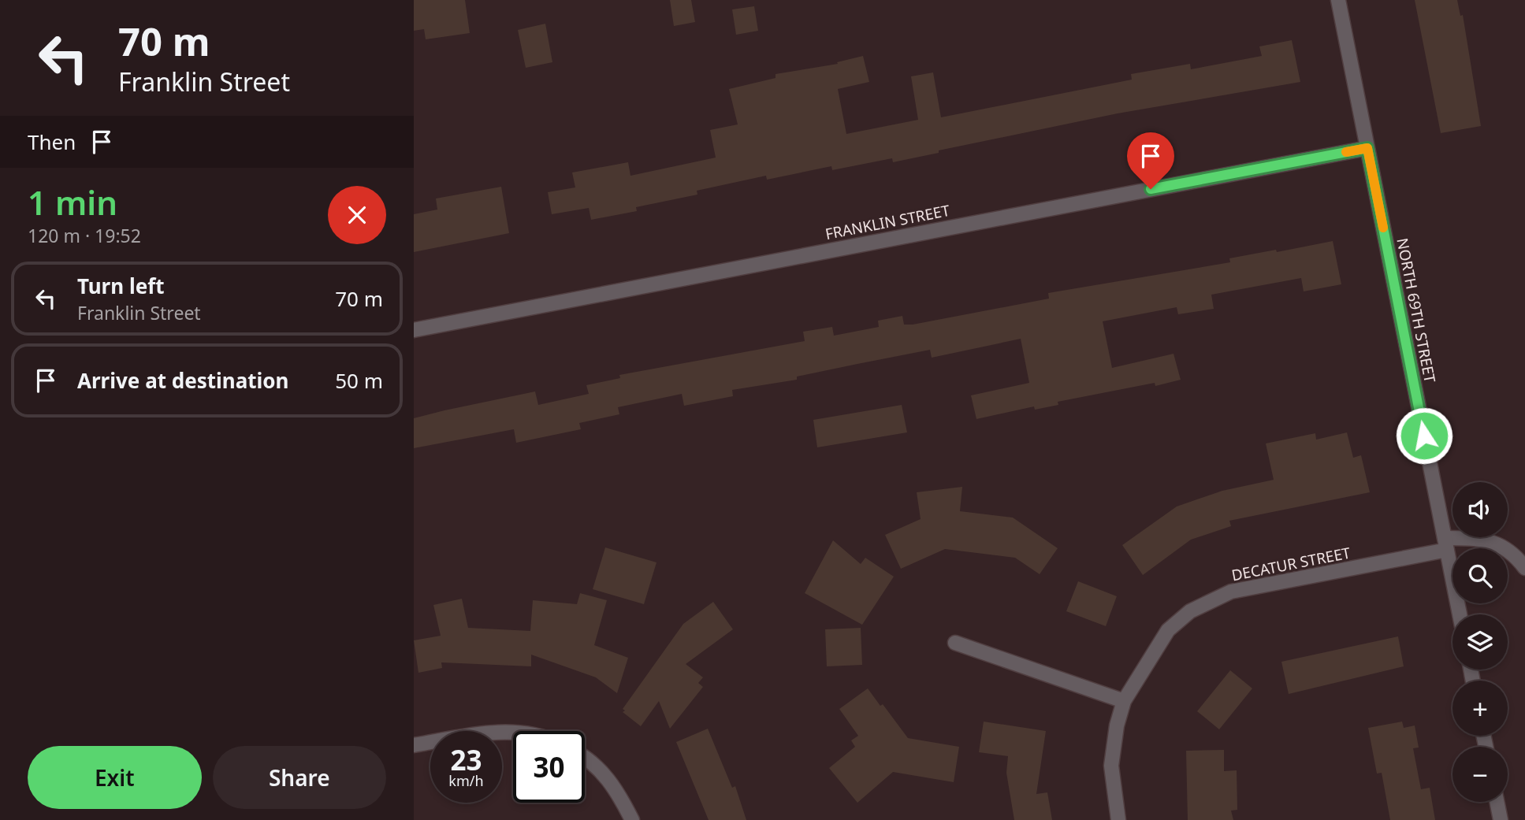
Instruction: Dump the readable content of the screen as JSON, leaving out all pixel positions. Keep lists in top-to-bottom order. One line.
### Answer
{"streets":{"street":["FRANKLIN STREET","NORTH 69TH STREET","DECATUR STREET"]},"crossings":[["FRANKLIN STREET","NORTH 69TH STREET"],["NORTH 69TH STREET","DECATUR STREET"]],"page":{"turn":["70 m","Franklin Street"],"then":"Then","heading":["1 min","120 m · 19:52"],"list":[{"name":"Turn left","note":"Franklin Street","value":"70 m"},{"name":"Arrive at destination","value":"50 m"}],"map_buttons":["+","−"],"speed":"23 km/h","limit":"30","buttons":["Exit","Share"]}}
